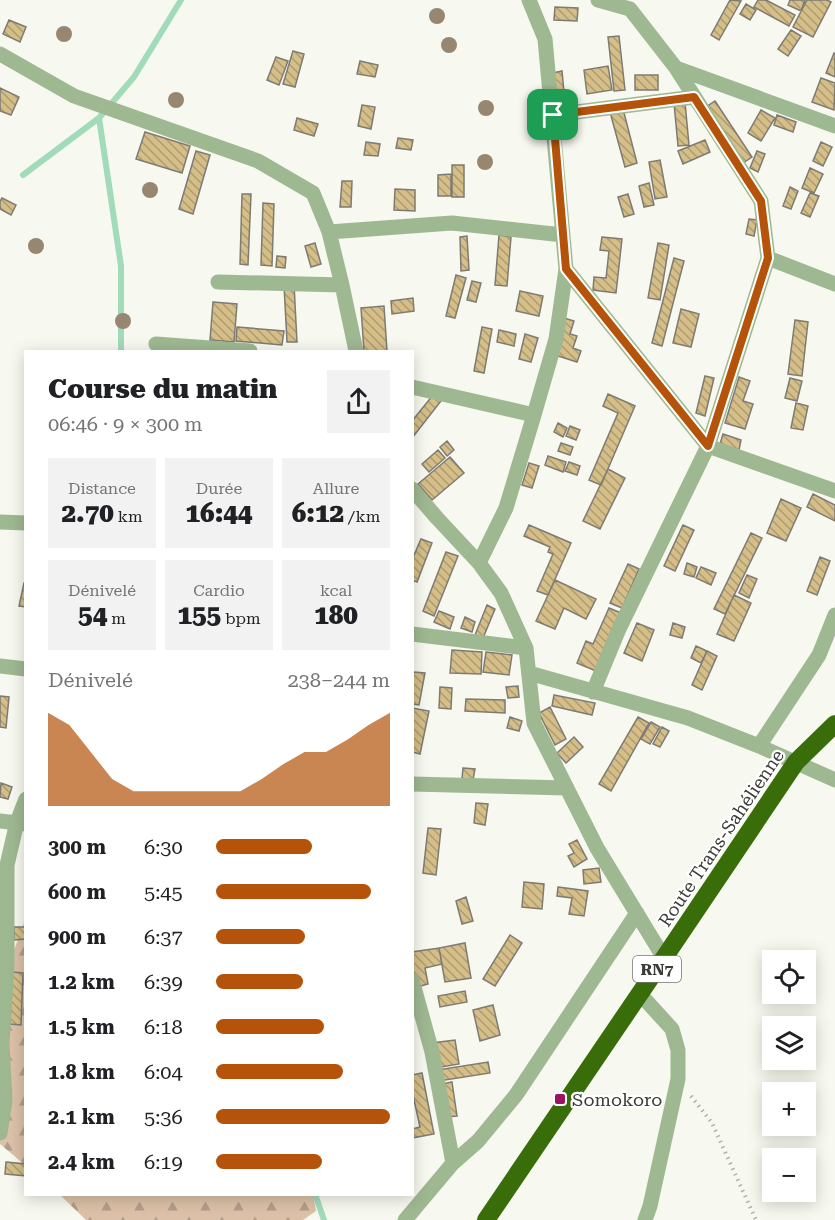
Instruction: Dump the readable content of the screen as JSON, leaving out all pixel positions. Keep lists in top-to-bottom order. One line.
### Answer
{"streets":{"highway":["Route Trans-Sahélienne","RN7"]},"places":{"transit":["Somokoro"]},"page":{"heading":["Course du matin","06:46 · 9 × 300 m"],"stats":[["Distance","2.70 km"],["Durée","16:44"],["Allure","6:12 /km"],["Dénivelé","54 m"],["Cardio","155 bpm"],["kcal","180"]],"chart":["Dénivelé","238–244 m"],"list":[{"name":"300 m","note":"6:30"},{"name":"600 m","note":"5:45"},{"name":"900 m","note":"6:37"},{"name":"1.2 km","note":"6:39"},{"name":"1.5 km","note":"6:18"},{"name":"1.8 km","note":"6:04"},{"name":"2.1 km","note":"5:36"},{"name":"2.4 km","note":"6:19"}],"map_buttons":["+","−"]}}
